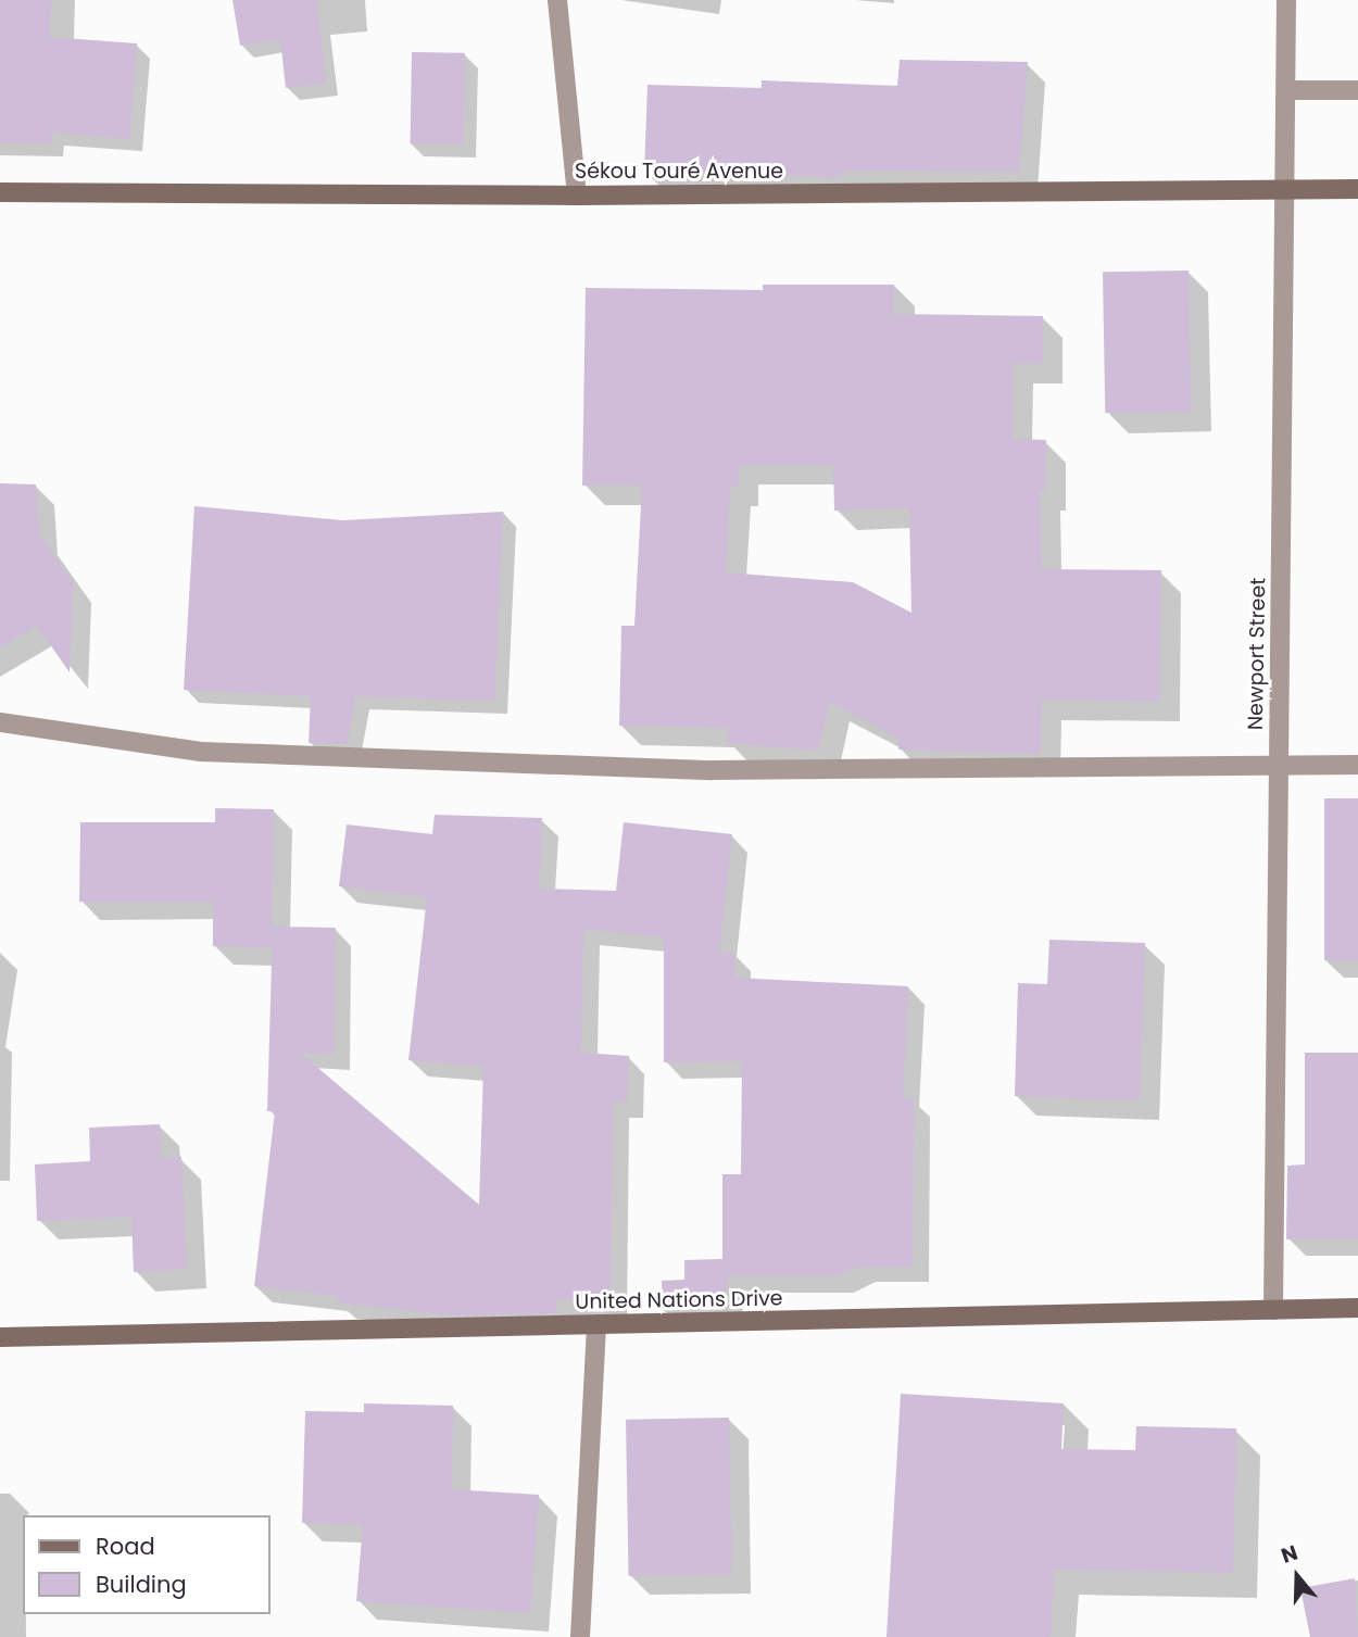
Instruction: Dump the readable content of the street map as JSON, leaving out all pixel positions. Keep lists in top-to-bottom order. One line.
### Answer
{"streets":{"main road":["Sékou Touré Avenue","United Nations Drive"],"street":["Newport Street"]},"crossings":[["Sékou Touré Avenue","Newport Street"],["Newport Street","United Nations Drive"]],"legend":["Road","Building"],"north":"top"}
